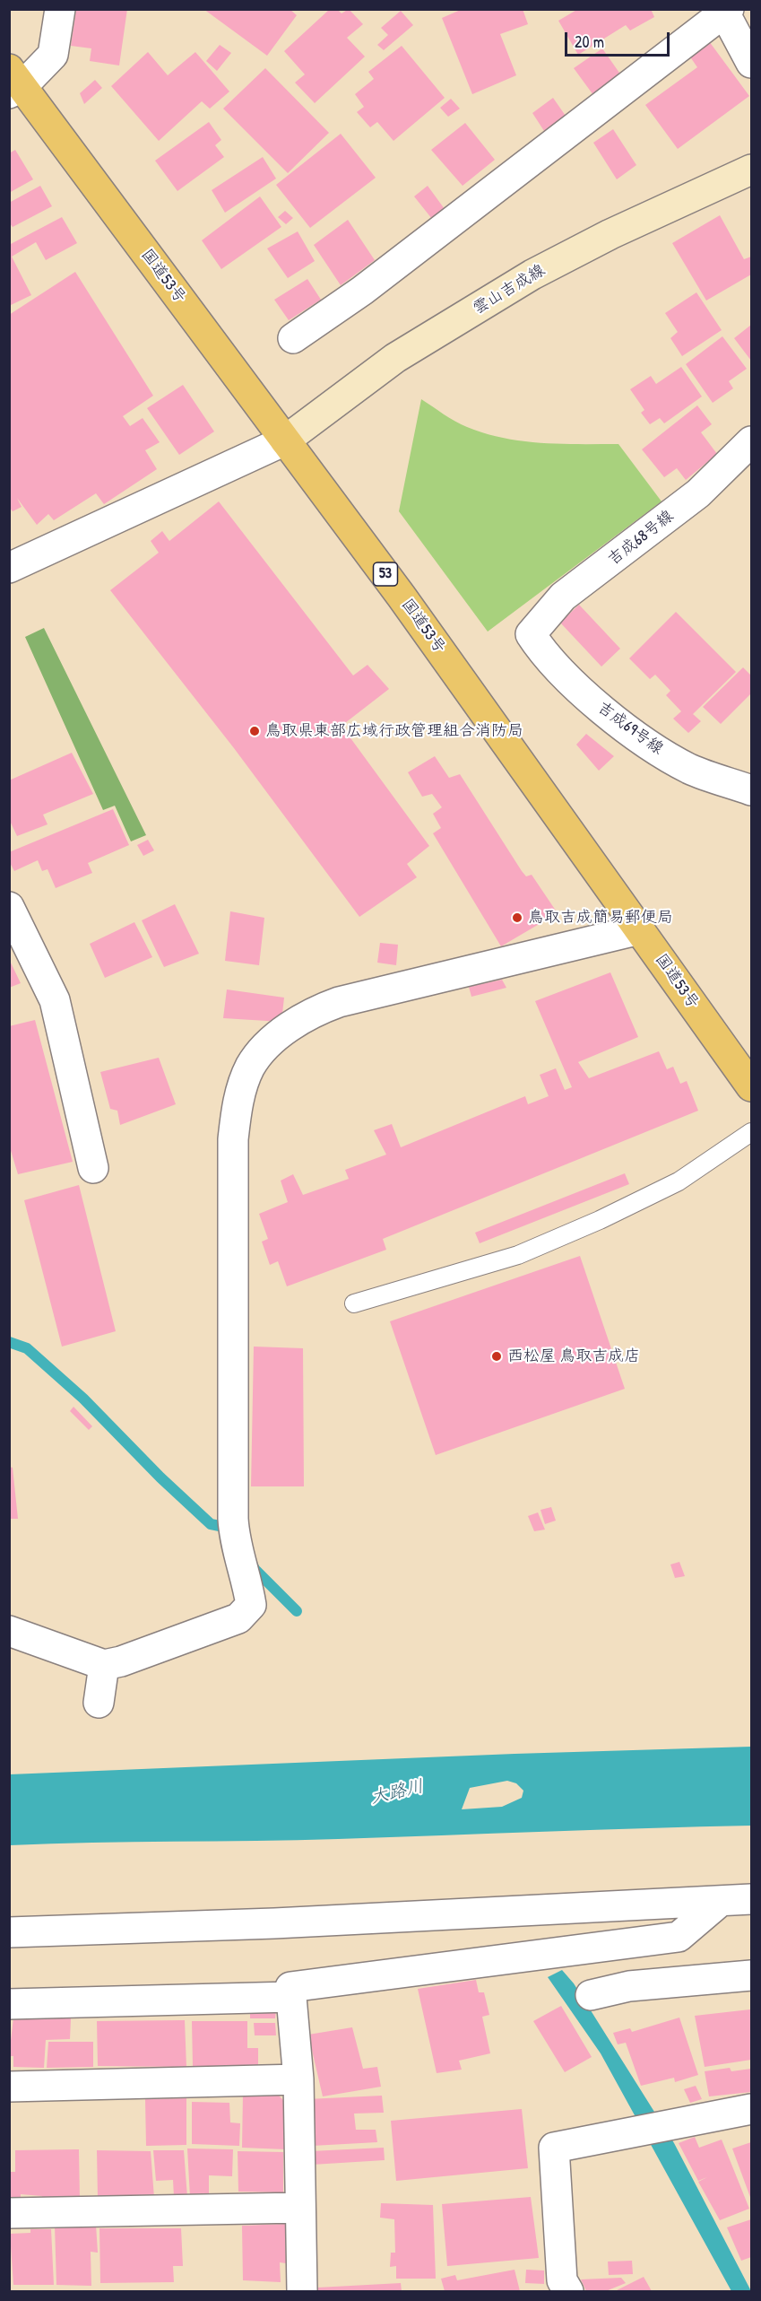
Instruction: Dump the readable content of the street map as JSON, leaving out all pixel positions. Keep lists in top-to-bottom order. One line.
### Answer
{"streets":{"highway":["国道53号","53"],"street":["雲山吉成線","吉成68号線","吉成69号線"]},"crossings":[["国道53号","雲山吉成線"],["吉成68号線","吉成69号線"]],"water":["大路川"],"places":["鳥取県東部広域行政管理組合消防局","鳥取吉成簡易郵便局","西松屋 鳥取吉成店"],"scale_bar":"20 m"}
